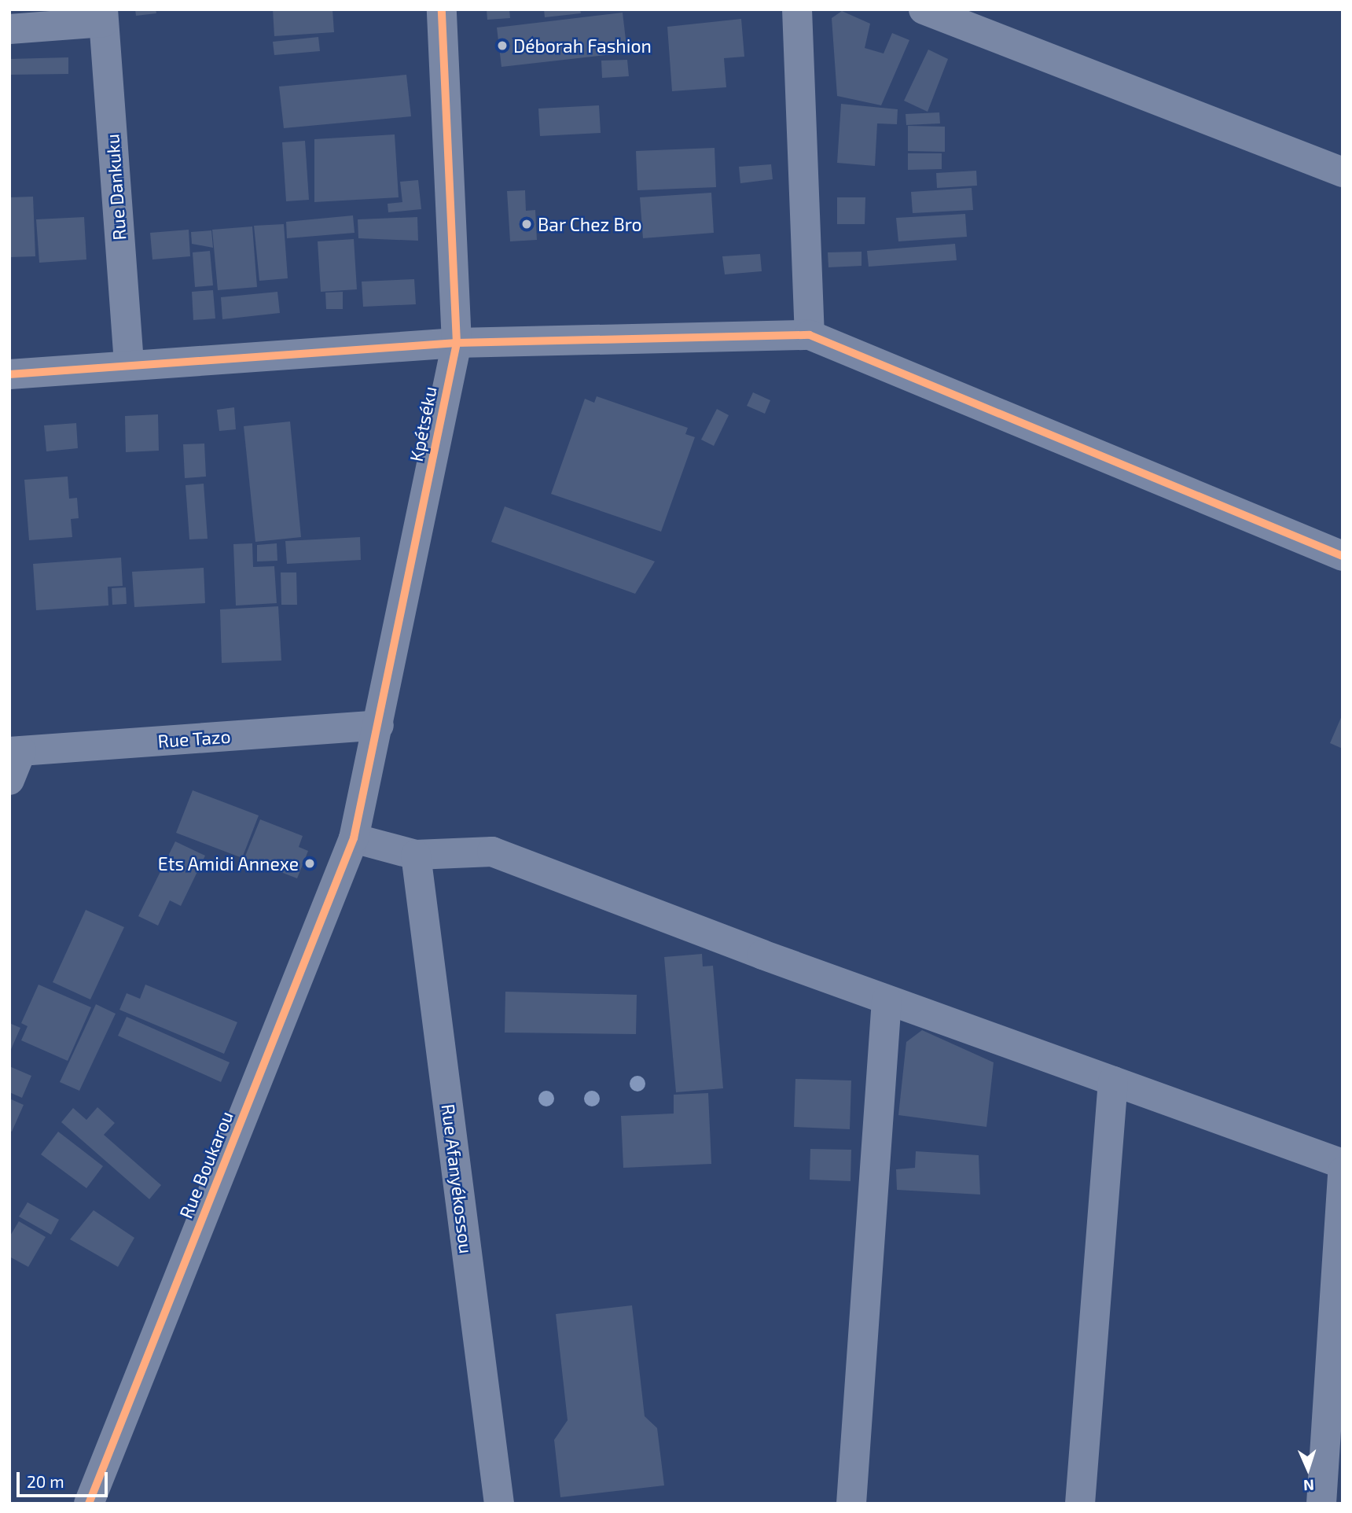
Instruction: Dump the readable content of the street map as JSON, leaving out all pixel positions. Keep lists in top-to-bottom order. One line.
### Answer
{"streets":{"street":["Rue Dankuku","Kpétséku","Rue Tazo","Rue Boukarou","Rue Afanyékossou"]},"crossings":[["Kpétséku","Rue Tazo"],["Kpétséku","Rue Boukarou"]],"places":["Déborah Fashion","Bar Chez Bro","Ets Amidi Annexe"],"scale_bar":"20 m","north":"bottom"}
